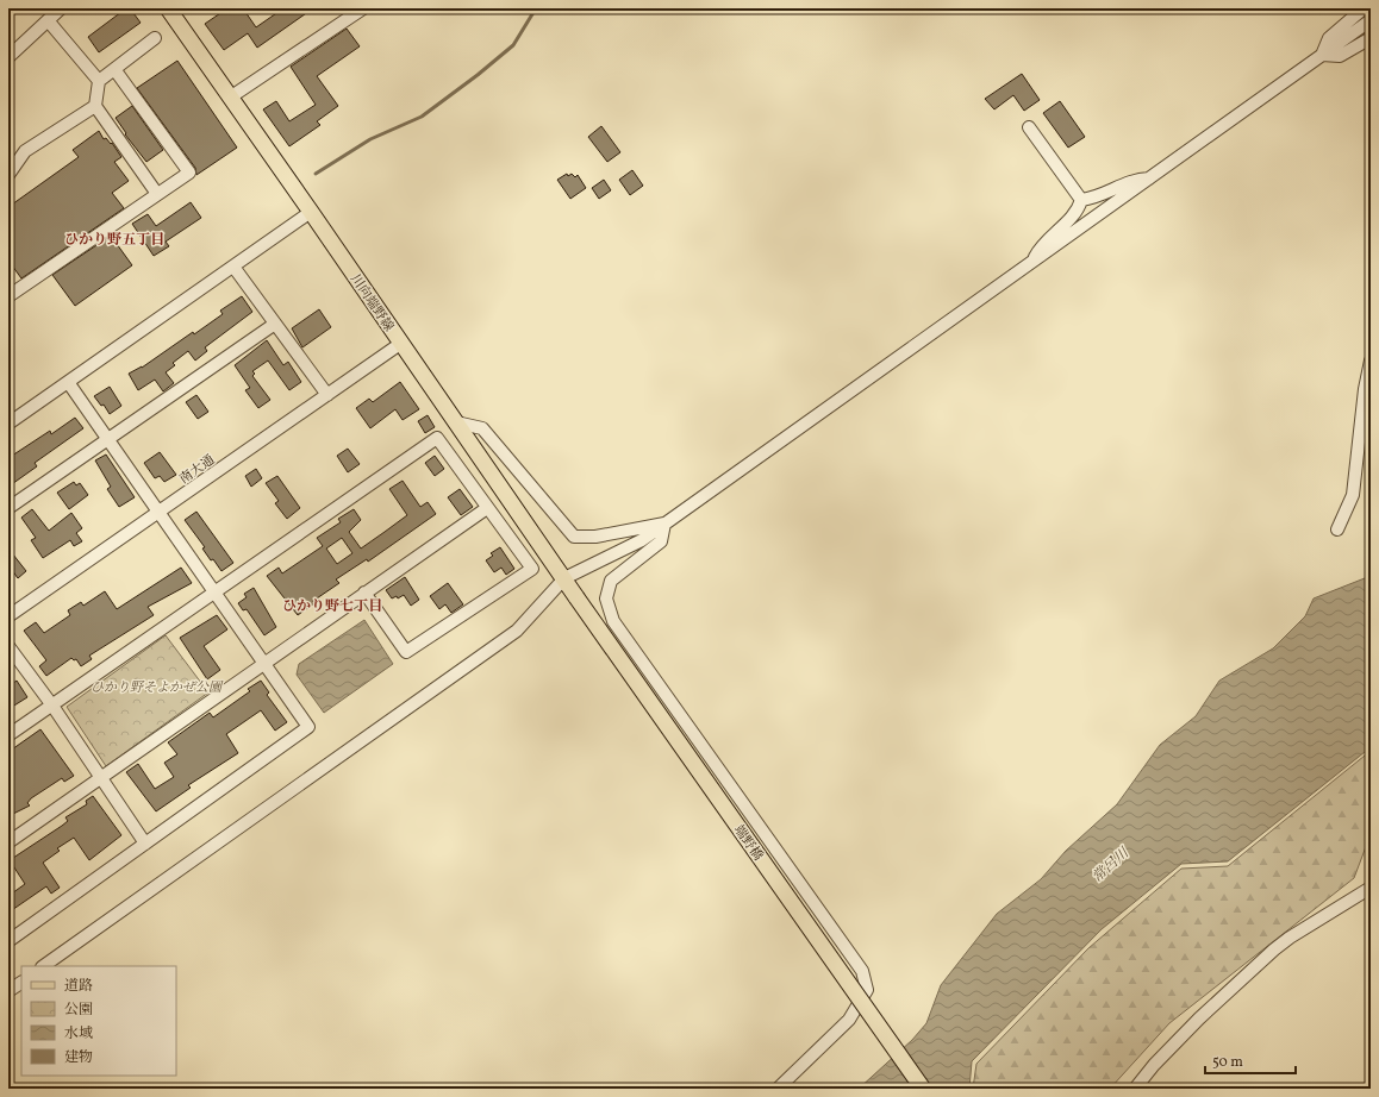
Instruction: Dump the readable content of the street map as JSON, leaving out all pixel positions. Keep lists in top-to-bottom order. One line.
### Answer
{"streets":{"main road":["川向端野線","端野橋"],"street":["南大通"]},"crossings":[["川向端野線","南大通"],["川向端野線","端野橋"]],"districts":["ひかり野五丁目","ひかり野七丁目"],"water":["常呂川"],"parks":["ひかり野そよかぜ公園"],"legend":["道路","公園","水域","建物"],"scale_bar":"50 m"}
